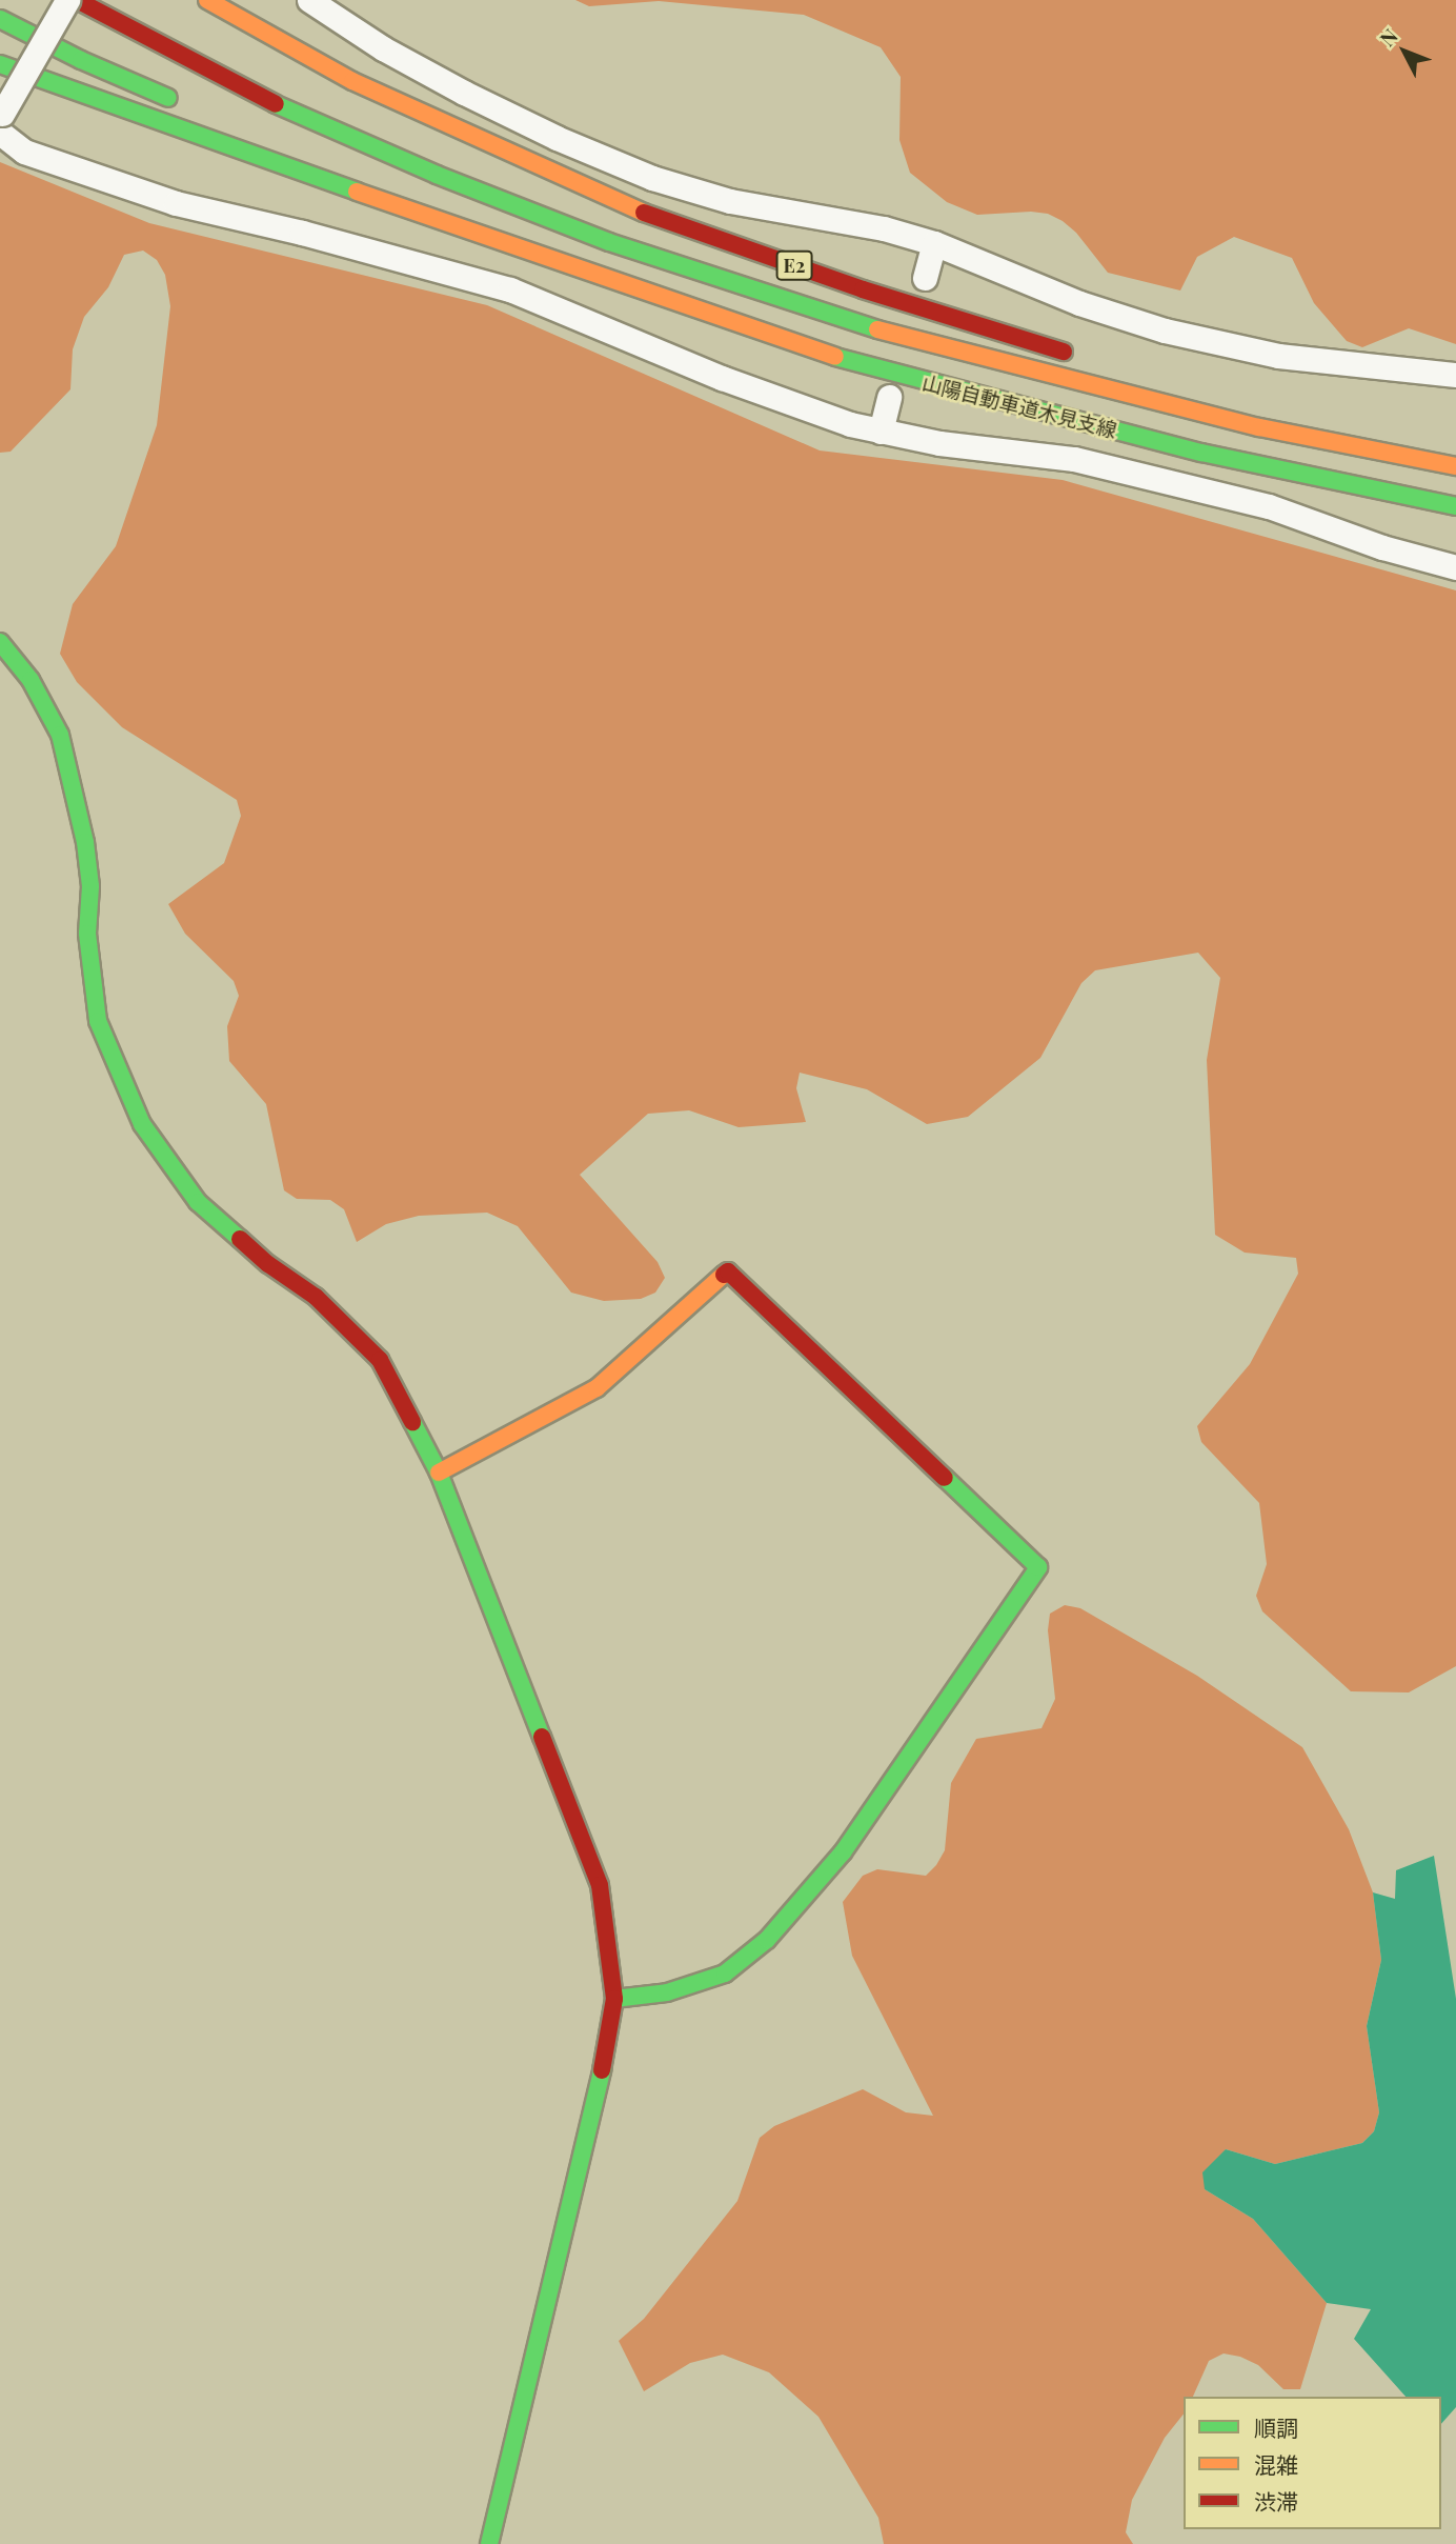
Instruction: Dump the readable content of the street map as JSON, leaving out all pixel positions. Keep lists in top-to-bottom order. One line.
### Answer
{"streets":{"main road":["E2","山陽自動車道木見支線"]},"legend":["順調","混雑","渋滞"],"north":"top left"}
